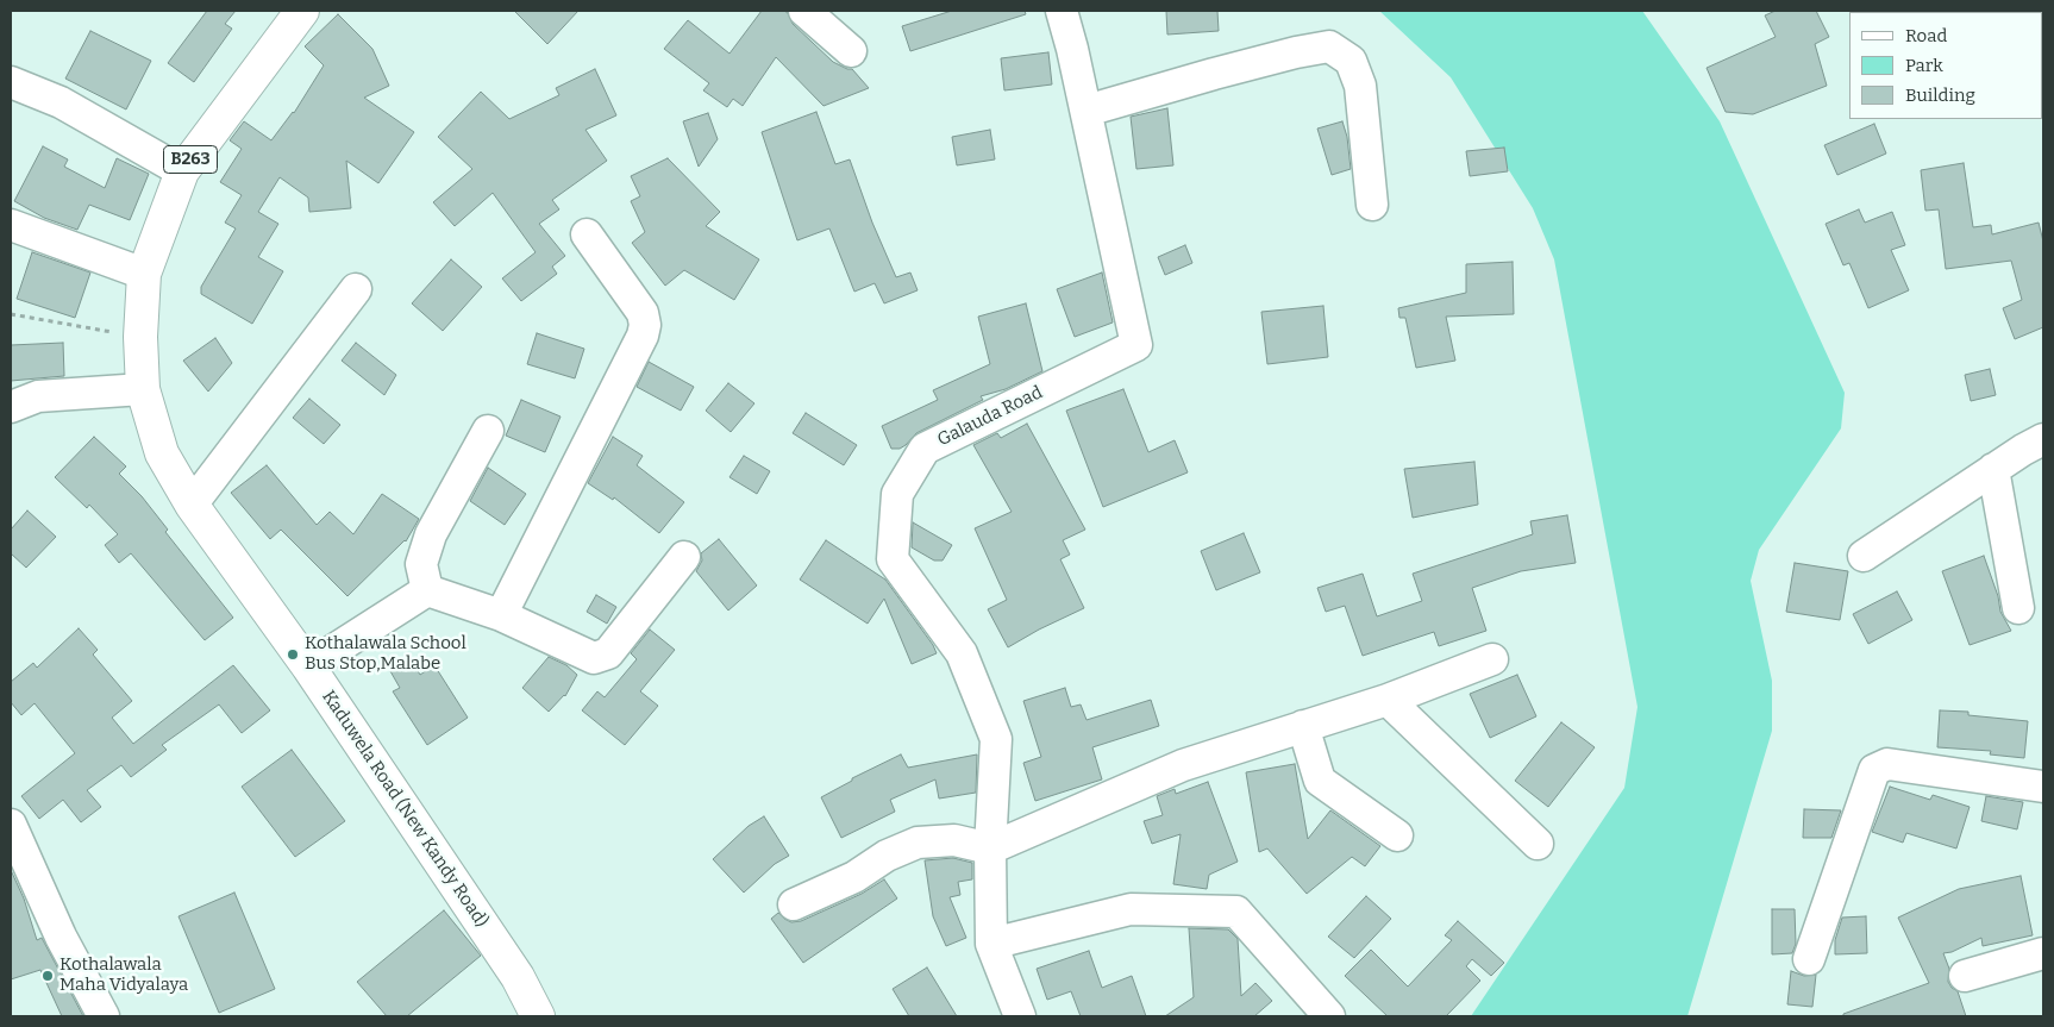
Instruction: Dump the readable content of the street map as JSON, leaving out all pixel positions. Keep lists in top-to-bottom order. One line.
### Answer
{"streets":{"main road":["B263","Kaduwela Road (New Kandy Road)"],"street":["Galauda Road"]},"places":["Kothalawala School Bus Stop,Malabe","Kothalawala Maha Vidyalaya"],"legend":["Road","Park","Building"]}
